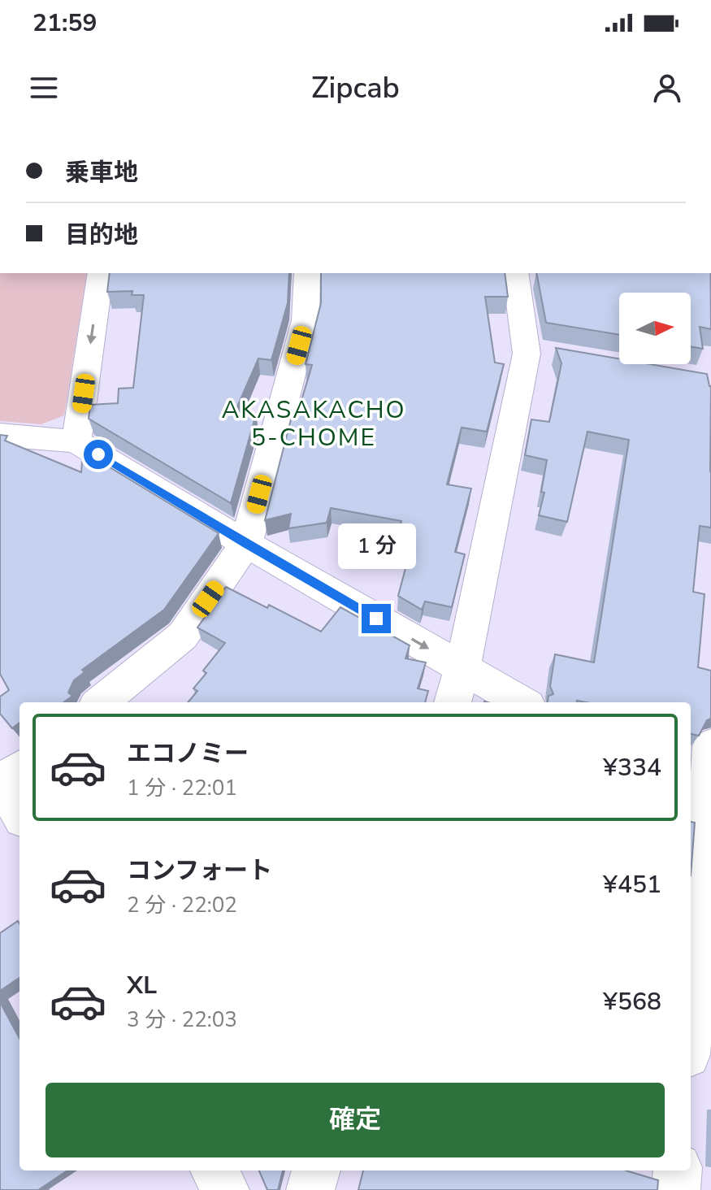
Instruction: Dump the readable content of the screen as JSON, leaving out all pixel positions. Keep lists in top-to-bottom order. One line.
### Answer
{"districts":["AKASAKACHO 5-CHOME"],"north":"right","page":{"status":"21:59","header":"Zipcab","banner":["乗車地","目的地"],"bubble":"1 分","list":[{"name":"エコノミー","note":"1 分 · 22:01","value":"¥334"},{"name":"コンフォート","note":"2 分 · 22:02","value":"¥451"},{"name":"XL","note":"3 分 · 22:03","value":"¥568"}],"buttons":"確定"}}
